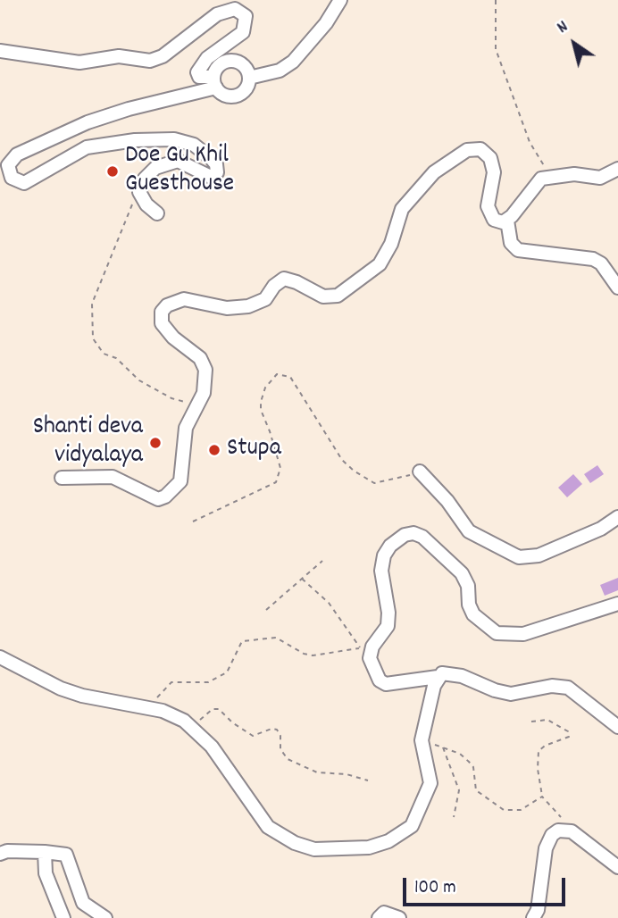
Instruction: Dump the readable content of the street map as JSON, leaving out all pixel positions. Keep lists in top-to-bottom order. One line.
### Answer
{"places":["Doe Gu Khil Guesthouse","Shanti deva vidyalaya","Stupa"],"scale_bar":"100 m","north":"top left"}
